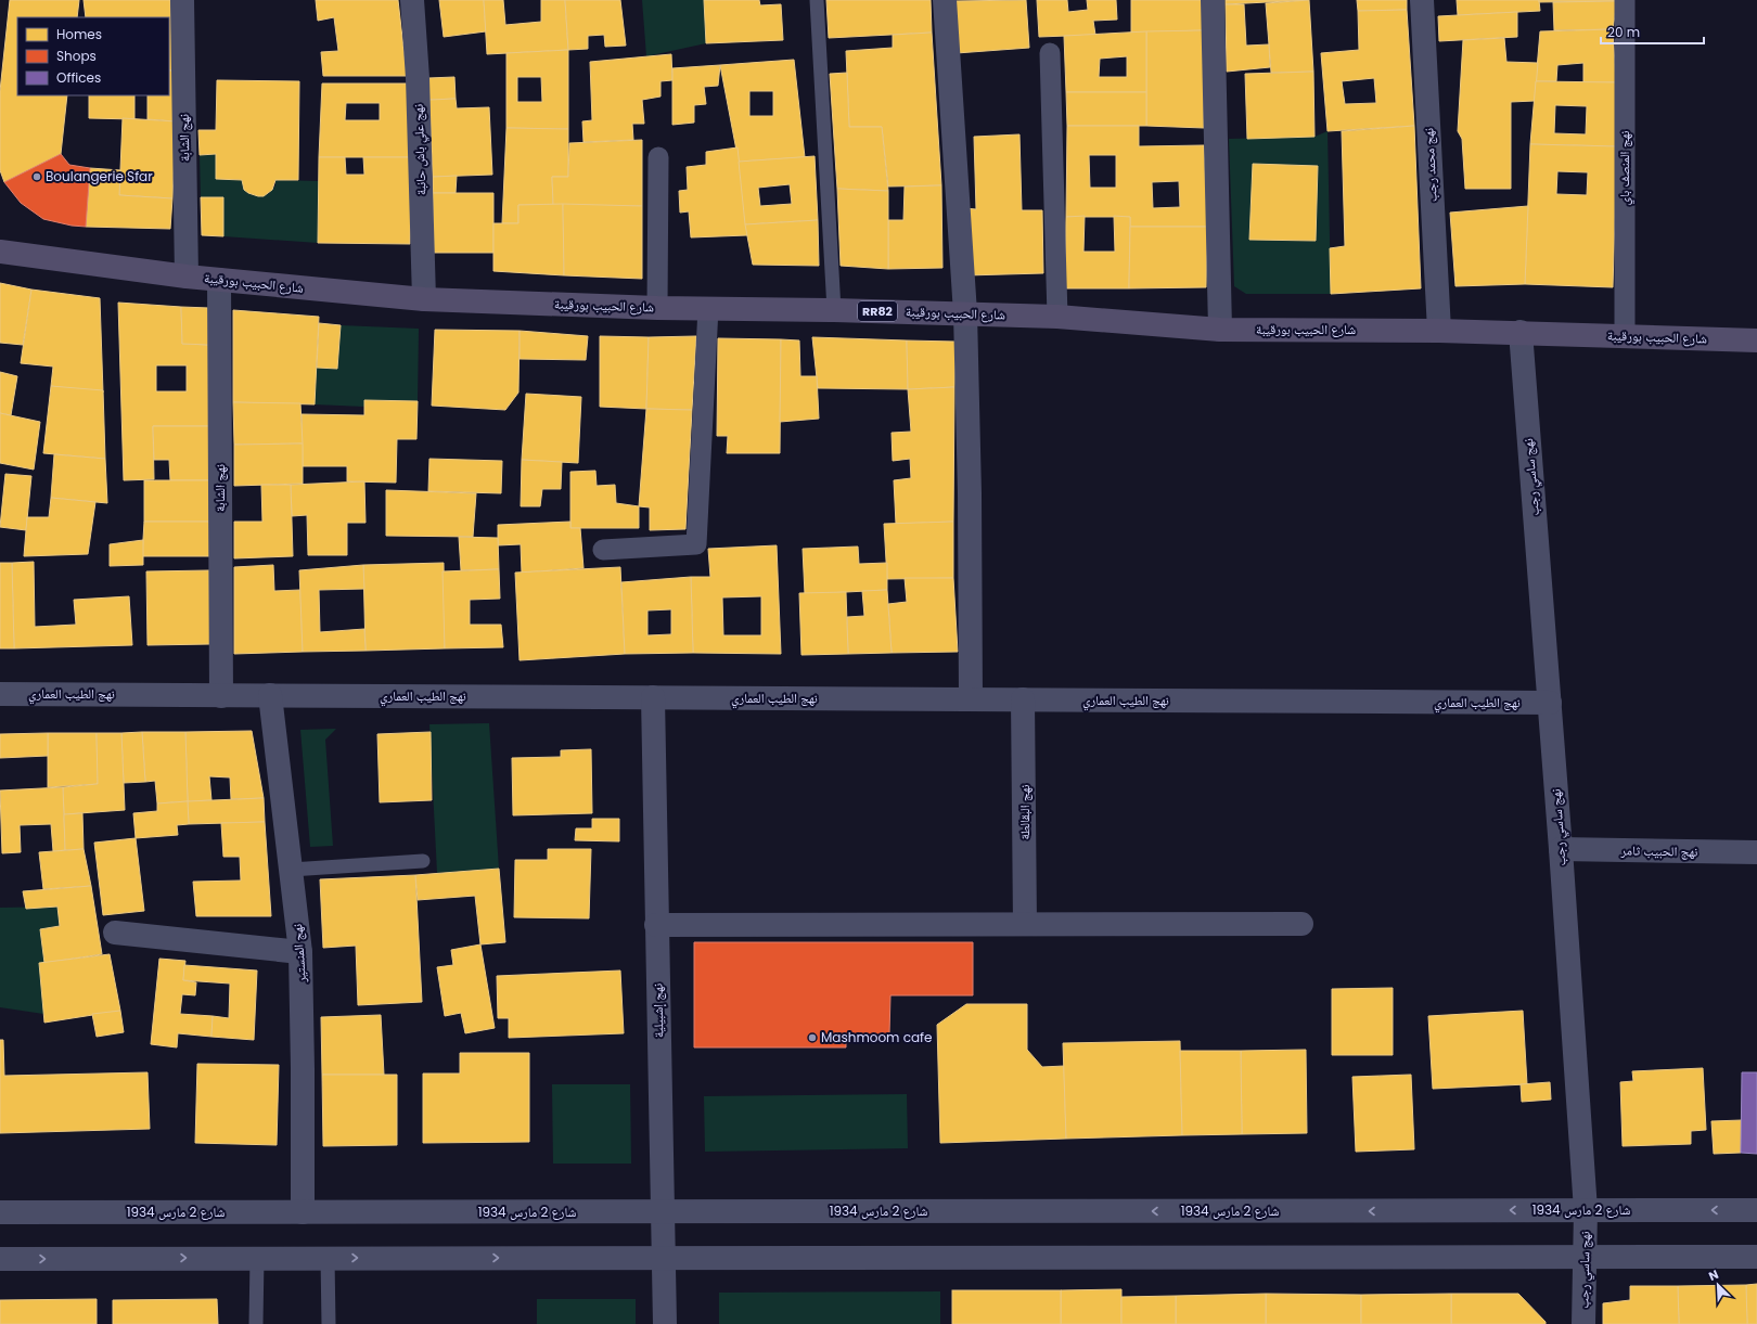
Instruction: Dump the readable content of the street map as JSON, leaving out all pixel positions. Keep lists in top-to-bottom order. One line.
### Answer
{"streets":{"main road":["شارع الحبيب بورقيبة","RR82"],"street":["نهج الشابة","نهج علي باش حانبة","نهج محمد رجب","نهج المنصف باي","نهج ساسي رجب","نهج الطيب العماري","نهج البقالطة","نهج الحبيب ثامر","نهج المنستير","نهج إشبيلية","شارع 2 مارس 1934"]},"crossings":[["نهج الشابة","شارع الحبيب بورقيبة"],["نهج الشابة","نهج الطيب العماري"],["نهج علي باش حانبة","شارع الحبيب بورقيبة"],["نهج محمد رجب","شارع الحبيب بورقيبة"],["نهج المنصف باي","شارع الحبيب بورقيبة"],["شارع الحبيب بورقيبة","نهج ساسي رجب"],["نهج ساسي رجب","نهج الطيب العماري"],["نهج ساسي رجب","نهج الحبيب ثامر"],["نهج ساسي رجب","شارع 2 مارس 1934"],["نهج الطيب العماري","نهج البقالطة"],["نهج الطيب العماري","نهج المنستير"],["نهج الطيب العماري","نهج إشبيلية"],["نهج المنستير","شارع 2 مارس 1934"],["نهج إشبيلية","شارع 2 مارس 1934"]],"places":["Boulangerie Sfar","Mashmoom cafe"],"legend":["Homes","Shops","Offices"],"scale_bar":"20 m","north":"top left"}
